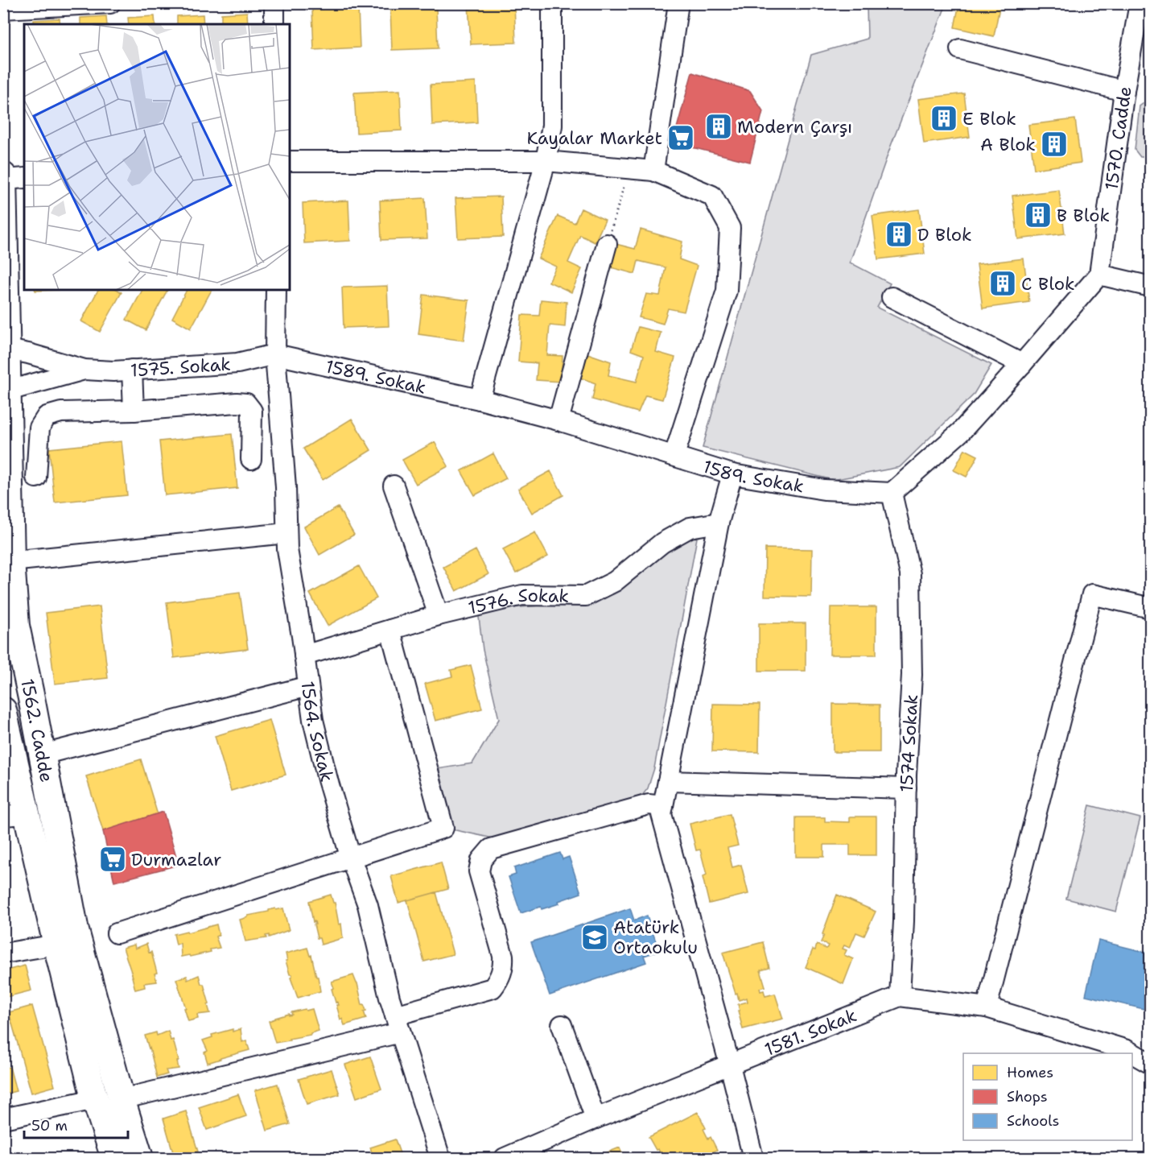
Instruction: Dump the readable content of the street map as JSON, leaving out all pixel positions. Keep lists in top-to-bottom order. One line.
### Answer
{"streets":{"main road":["1562. Cadde"],"street":["1570. Cadde","1575. Sokak","1589. Sokak","1576. Sokak","1564. Sokak","1574 Sokak","1581. Sokak"]},"crossings":[["1575. Sokak","1589. Sokak"],["1575. Sokak","1564. Sokak"],["1589. Sokak","1564. Sokak"],["1589. Sokak","1574 Sokak"],["1576. Sokak","1564. Sokak"],["1574 Sokak","1581. Sokak"]],"places":{"building":["E Blok","Modern Çarşı","A Blok","B Blok","D Blok","C Blok"],"supermarket":["Kayalar Market","Durmazlar"],"school or university":["Atatürk Ortaokulu"]},"legend":["Homes","Shops","Schools"],"scale_bar":"50 m"}
